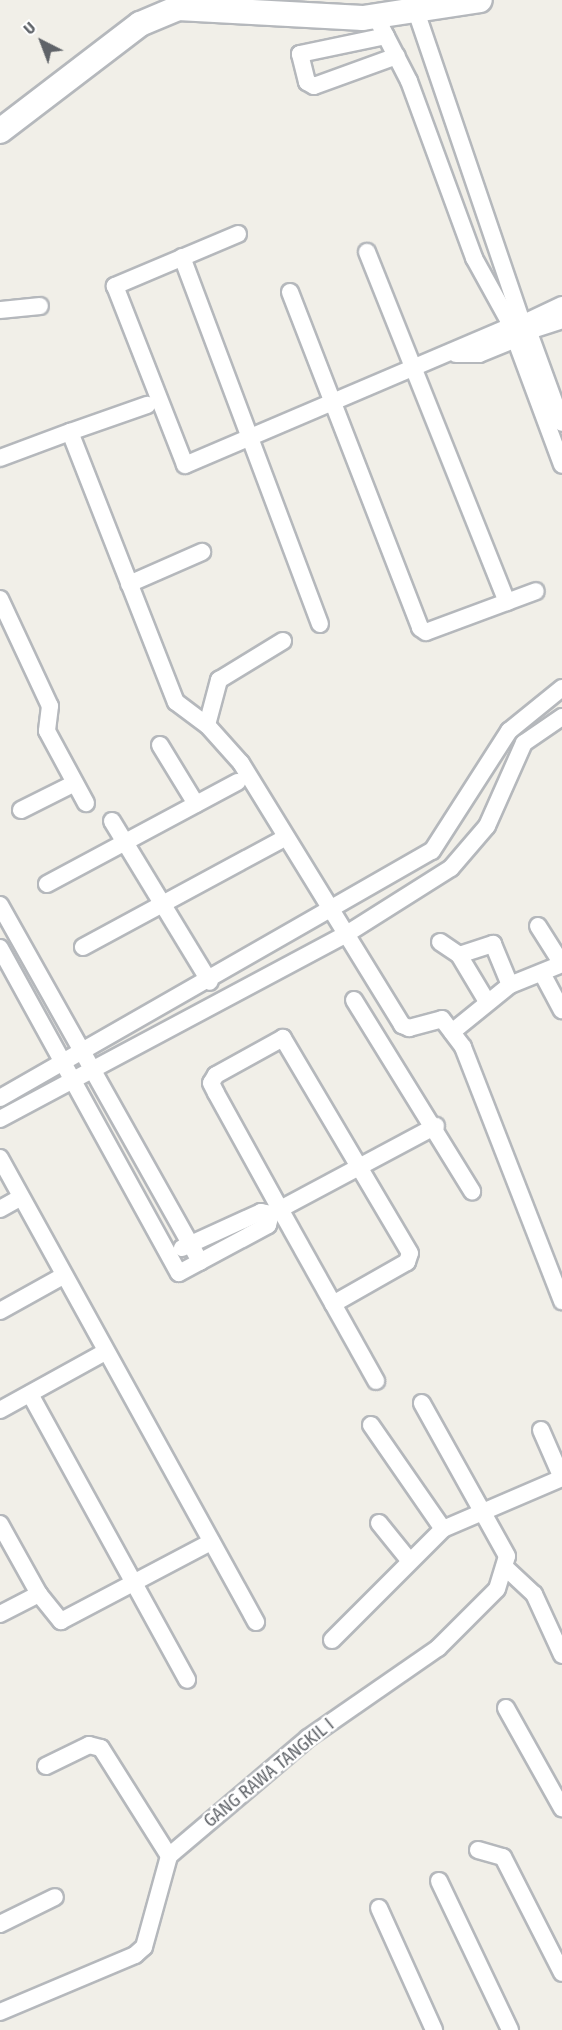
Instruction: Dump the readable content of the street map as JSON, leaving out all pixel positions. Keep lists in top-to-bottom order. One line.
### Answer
{"streets":{"street":["GANG RAWA TANGKIL I"]},"north":"top left"}
